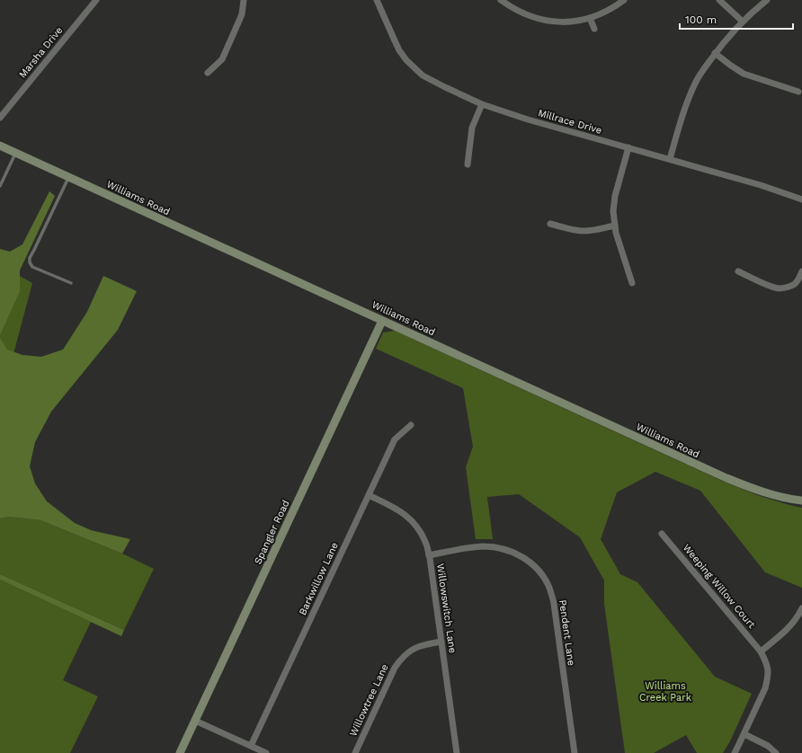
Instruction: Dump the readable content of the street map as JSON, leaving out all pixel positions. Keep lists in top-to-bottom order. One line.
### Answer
{"streets":{"main road":["Williams Road","Spangler Road"],"street":["Marsha Drive","Millrace Drive","Barkwillow Lane","Weeping Willow Court","Willowswitch Lane","Pendent Lane","Willowtree Lane"]},"crossings":[["Williams Road","Spangler Road"],["Barkwillow Lane","Willowswitch Lane"],["Willowswitch Lane","Pendent Lane"],["Willowswitch Lane","Willowtree Lane"]],"parks":["Williams Creek Park"],"scale_bar":"100 m"}
